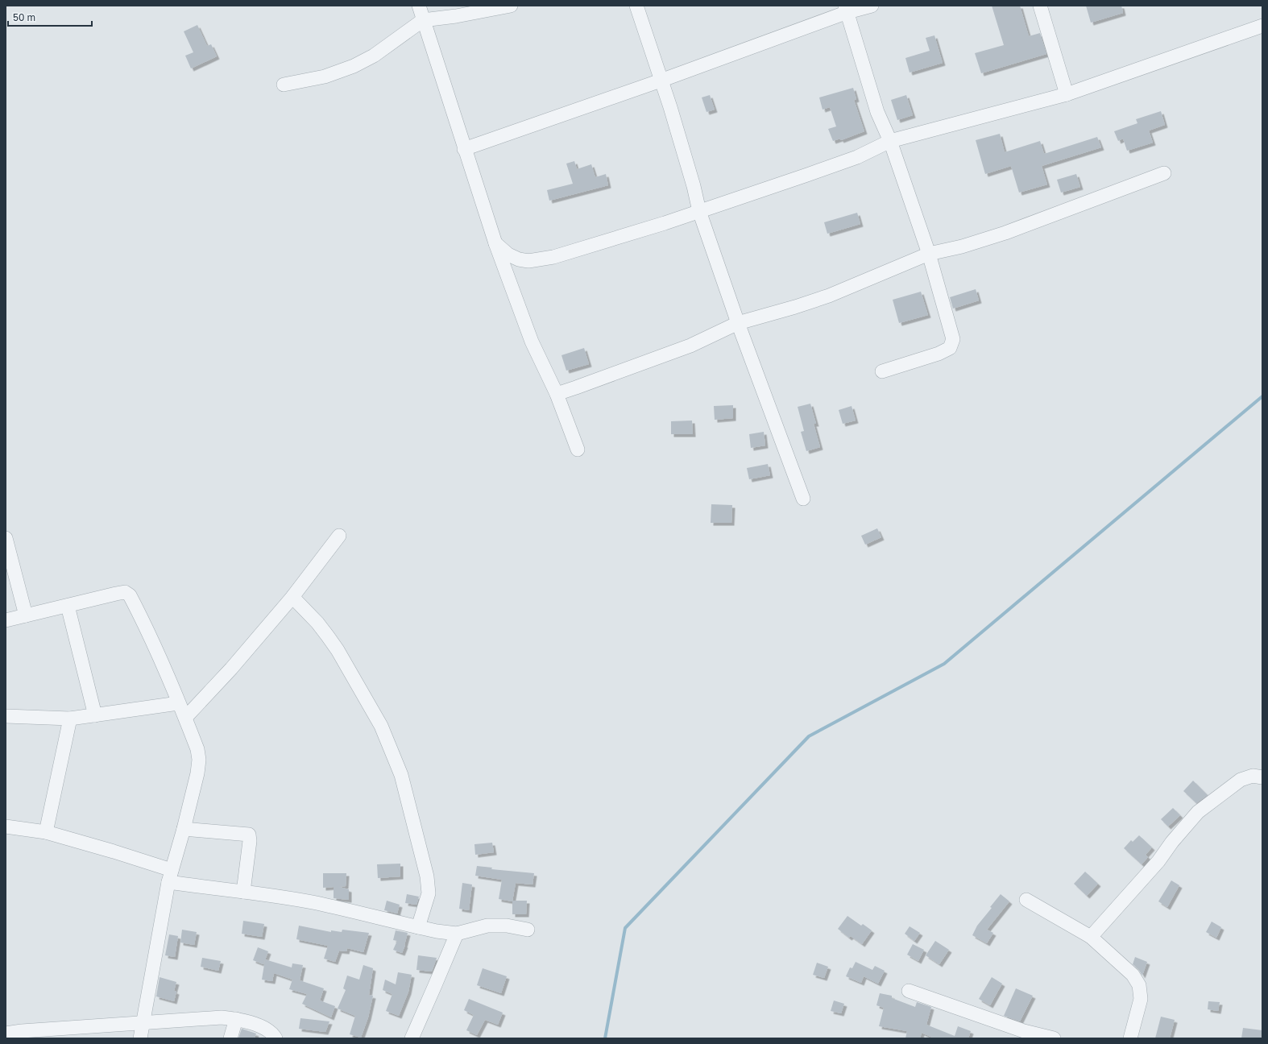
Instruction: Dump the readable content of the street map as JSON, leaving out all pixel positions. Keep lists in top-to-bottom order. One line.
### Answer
{"scale_bar":"50 m"}
